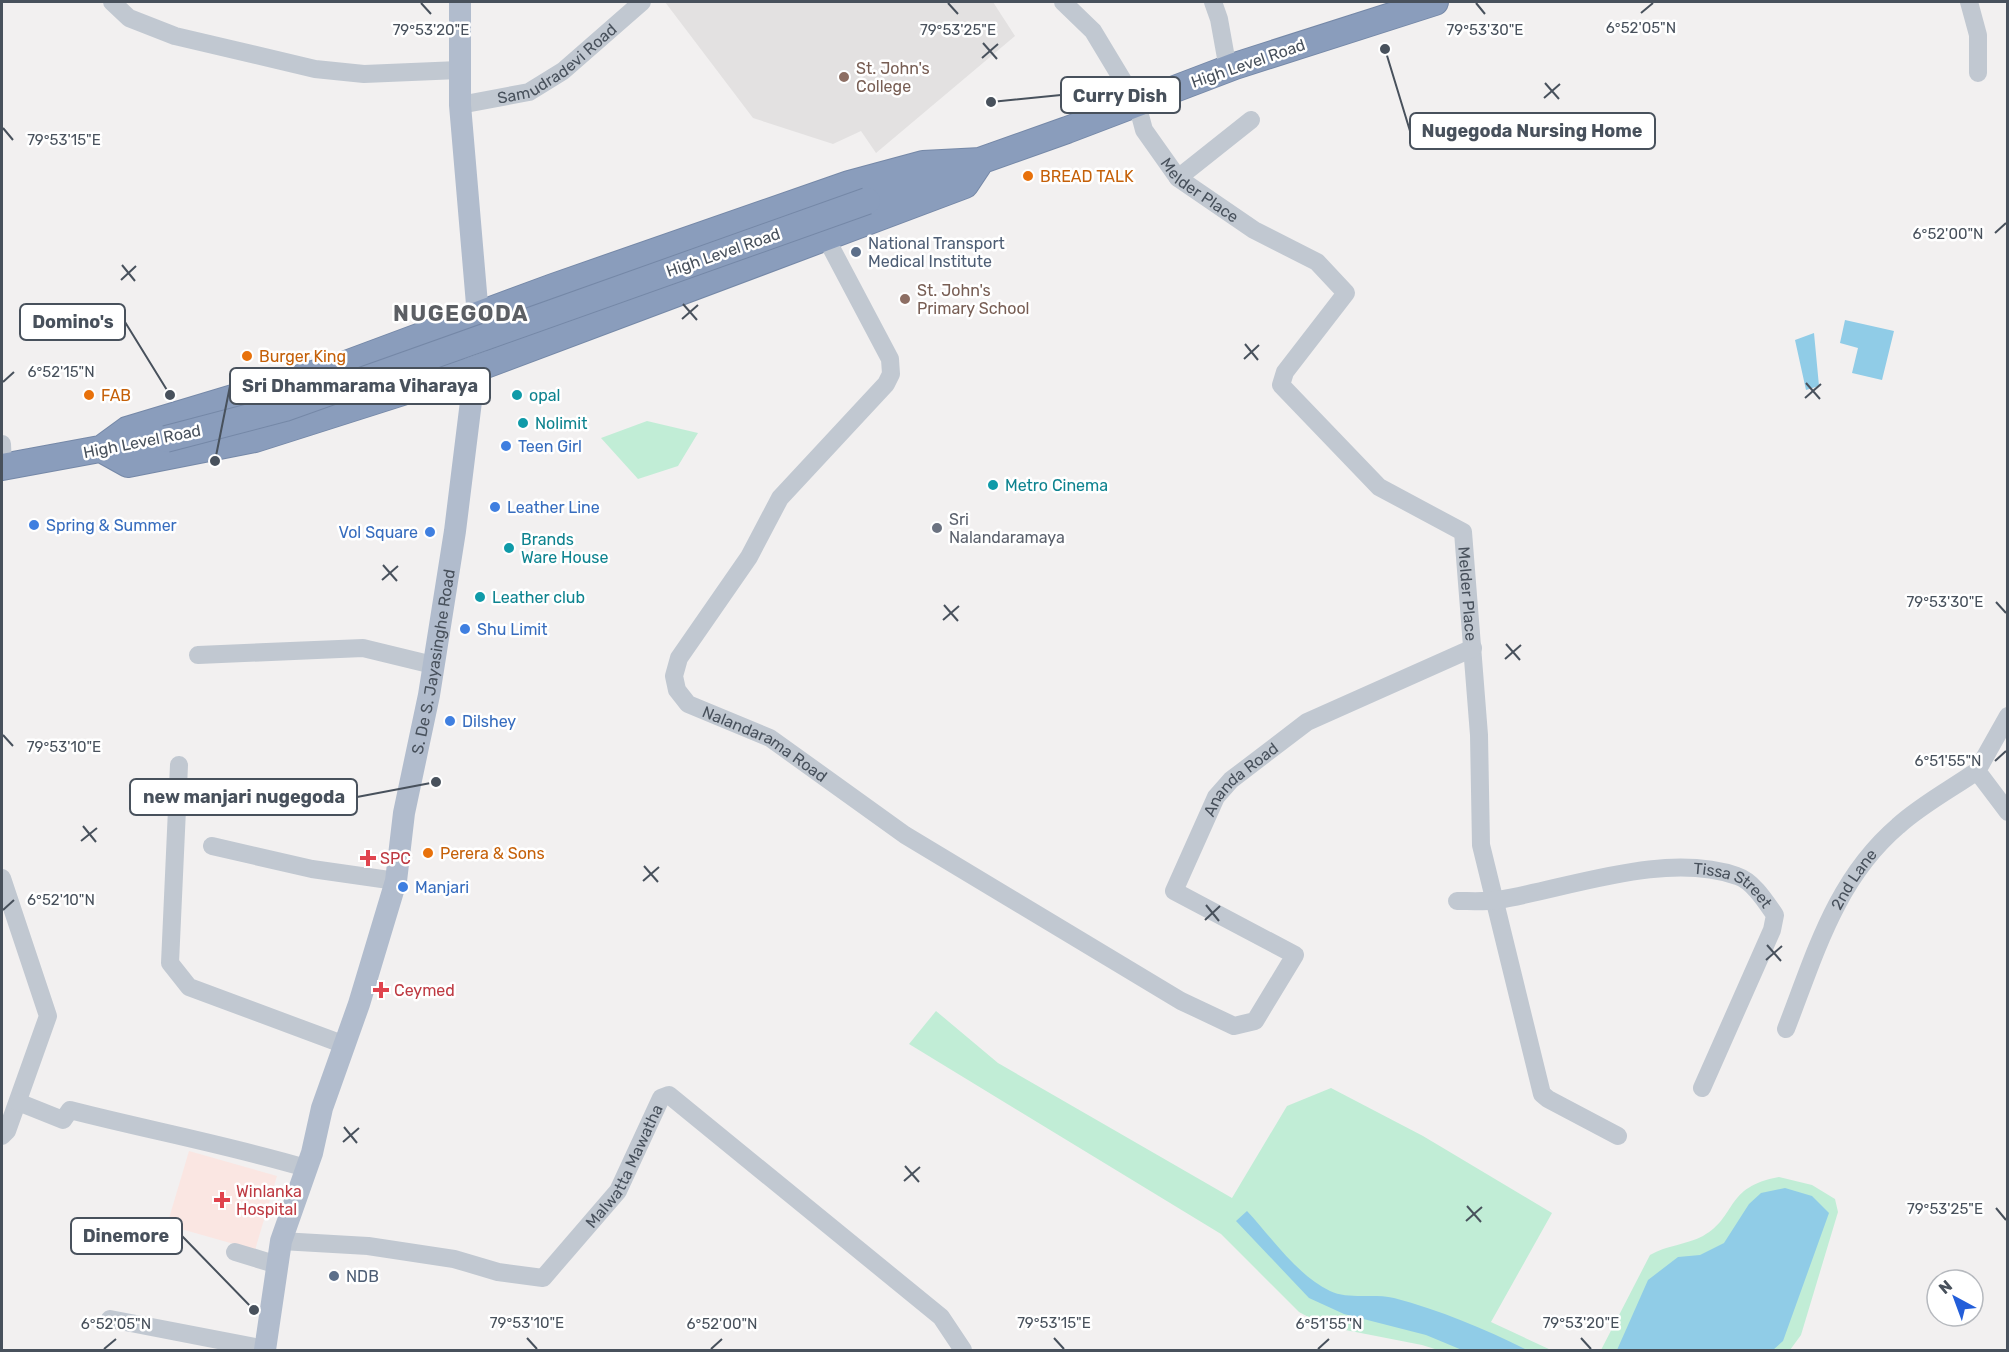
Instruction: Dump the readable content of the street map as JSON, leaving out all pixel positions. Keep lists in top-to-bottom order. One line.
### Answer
{"streets":{"highway":["High Level Road"],"main road":["S. De S. Jayasinghe Road"],"street":["Samudradevi Road","Melder Place","Nalandarama Road","Ananda Road","2nd Lane","Tissa Street","Malwatta Mawatha"]},"crossings":[["Samudradevi Road","S. De S. Jayasinghe Road"],["High Level Road","Melder Place"],["Melder Place","Ananda Road"],["Melder Place","Tissa Street"],["S. De S. Jayasinghe Road","Malwatta Mawatha"],["Nalandarama Road","Ananda Road"]],"districts":["NUGEGODA"],"places":{"other":["Nugegoda Nursing Home","St. John's College","Curry Dish","BREAD TALK","National Transport Medical Institute","St. John's Primary School","Burger King","FAB","Domino's","opal","Nolimit","Teen Girl","Sri Dhammarama Viharaya","Metro Cinema","Leather Line","Spring & Summer","Sri Nalandaramaya","Vol Square","Brands Ware House","Leather club","Shu Limit","Dilshey","new manjari nugegoda","Perera & Sons","Manjari","NDB","Dinemore"],"health":["SPC","Ceymed","Winlanka Hospital"]},"north":"top left","coordinates":["6°52'05\"N","79°53'25\"E","79°53'30\"E","79°53'20\"E","79°53'15\"E","6°52'00\"N","6°52'15\"N","79°53'10\"E","6°51'55\"N","6°52'10\"N"]}
